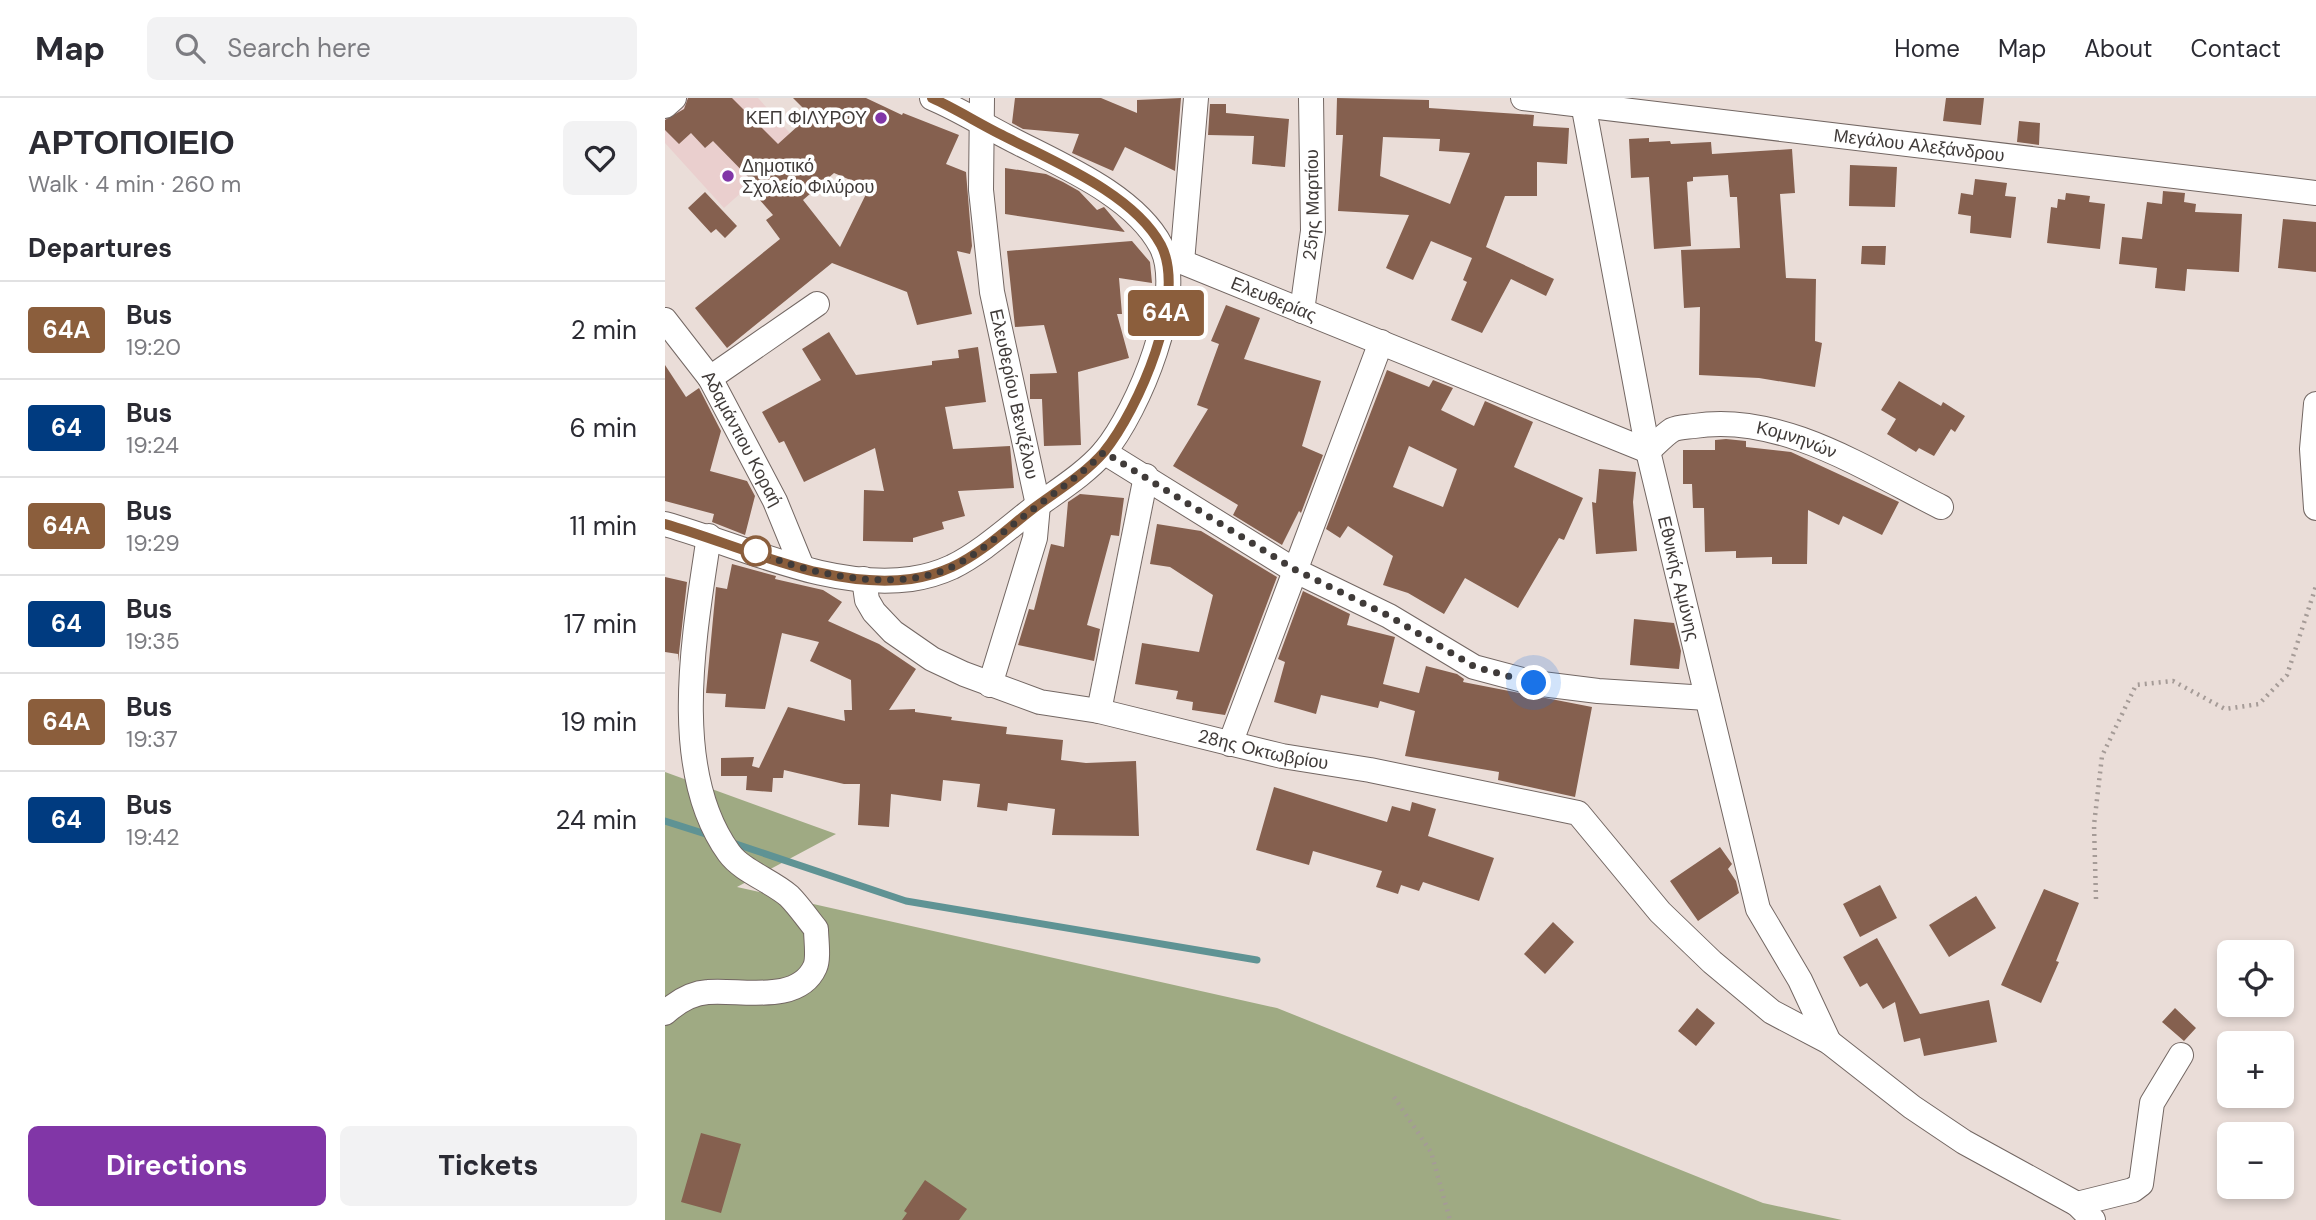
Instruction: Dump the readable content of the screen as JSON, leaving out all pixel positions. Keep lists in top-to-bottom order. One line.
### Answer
{"streets":{"street":["Μεγάλου Αλεξάνδρου","25ης Μαρτίου","Ελευθερίας","Ελευθερίου Βενιζέλου","Αδαμάντιου Κοραή","Κομνηνών","Εθνικής Αμύνης","28ης Οκτωβρίου"]},"crossings":[["Μεγάλου Αλεξάνδρου","Εθνικής Αμύνης"],["25ης Μαρτίου","Ελευθερίας"],["Ελευθερίας","Κομνηνών"],["Ελευθερίας","Εθνικής Αμύνης"],["Ελευθερίου Βενιζέλου","28ης Οκτωβρίου"],["Κομνηνών","Εθνικής Αμύνης"],["Εθνικής Αμύνης","28ης Οκτωβρίου"]],"places":["ΚΕΠ ΦΙΛΥΡΟΥ","Δημοτικό Σχολείο Φιλύρου"],"lines":["bus line 64Α"],"page":{"header":"Map","search":"Search here","nav":["Home","Map","About","Contact"],"heading":[["ΑΡΤΟΠΟΙΕΙΟ","Walk · 4 min · 260 m"],"Departures"],"on_map":"64Α","list":[{"mark":"64Α","name":"Bus","note":"19:20","value":"2 min"},{"mark":"64","name":"Bus","note":"19:24","value":"6 min"},{"mark":"64Α","name":"Bus","note":"19:29","value":"11 min"},{"mark":"64","name":"Bus","note":"19:35","value":"17 min"},{"mark":"64Α","name":"Bus","note":"19:37","value":"19 min"},{"mark":"64","name":"Bus","note":"19:42","value":"24 min"}],"map_buttons":["+","−"],"buttons":["Directions","Tickets"]}}
